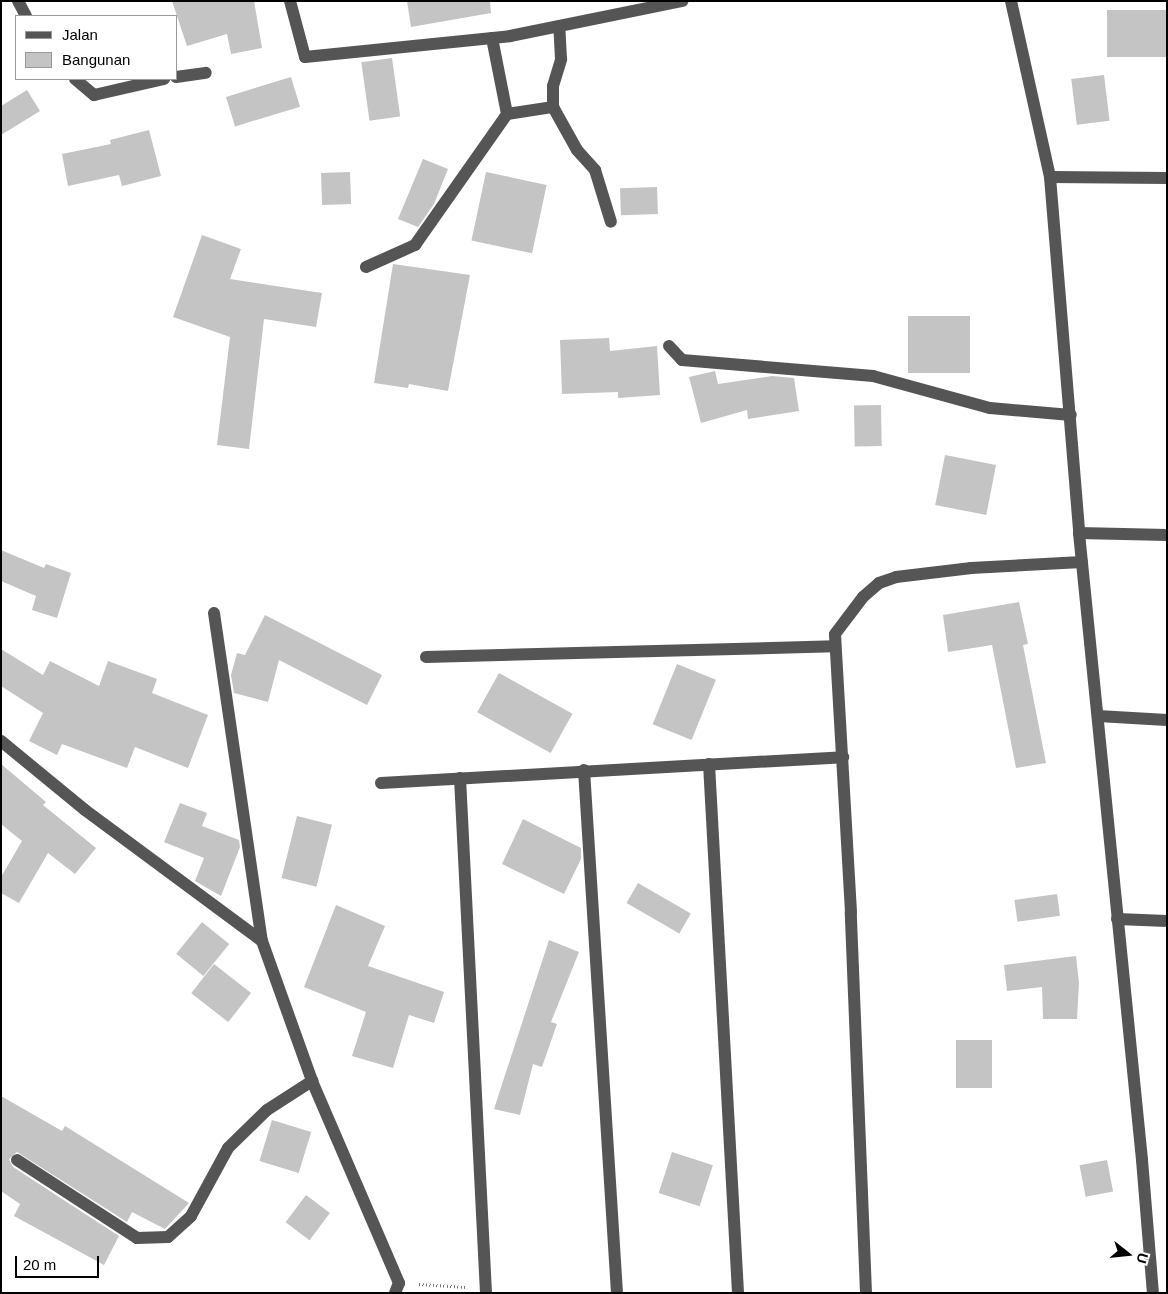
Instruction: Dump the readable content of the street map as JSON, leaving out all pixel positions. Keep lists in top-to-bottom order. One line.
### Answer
{"legend":["Jalan","Bangunan"],"scale_bar":"20 m","north":"right"}
